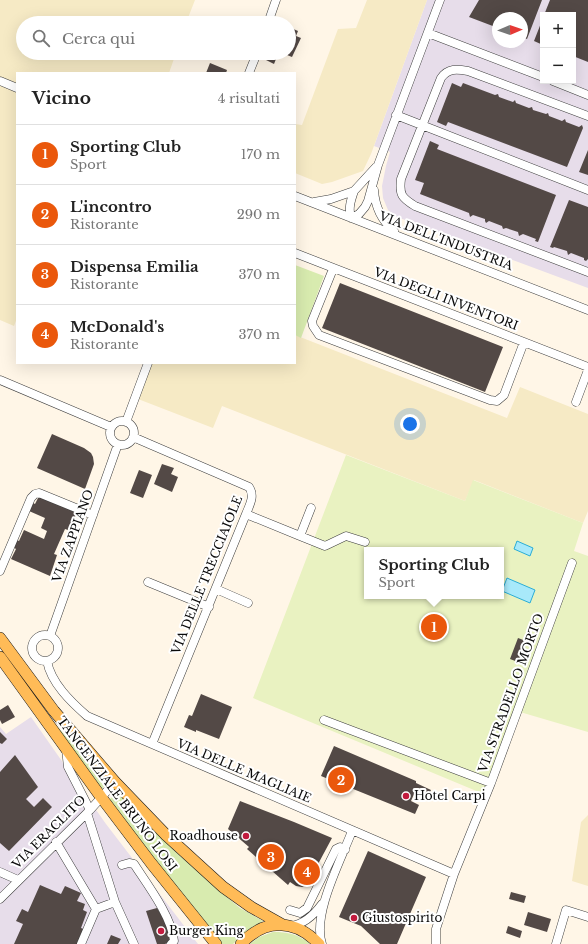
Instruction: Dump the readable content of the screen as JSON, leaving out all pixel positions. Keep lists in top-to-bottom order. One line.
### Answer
{"streets":{"main road":["TANGENZIALE BRUNO LOSI"],"street":["VIA DELL'INDUSTRIA","VIA DEGLI INVENTORI","VIA ZAPPIANO","VIA DELLE TRECCIAIOLE","VIA STRADELLO MORTO","VIA DELLE MAGLIAIE","VIA ERACLITO"]},"crossings":[["VIA ZAPPIANO","VIA DELLE TRECCIAIOLE"],["VIA ZAPPIANO","VIA DELLE MAGLIAIE"],["VIA DELLE TRECCIAIOLE","VIA DELLE MAGLIAIE"],["VIA STRADELLO MORTO","VIA DELLE MAGLIAIE"],["TANGENZIALE BRUNO LOSI","VIA ERACLITO"]],"places":["Hotel Carpi","Roadhouse","Giustospirito","Burger King"],"north":"right","page":{"map_buttons":["+","−"],"search":"Cerca qui","heading":["Vicino","4 risultati"],"list":[{"mark":"1","name":"Sporting Club","note":"Sport","value":"170 m"},{"mark":"2","name":"L'incontro","note":"Ristorante","value":"290 m"},{"mark":"3","name":"Dispensa Emilia","note":"Ristorante","value":"370 m"},{"mark":"4","name":"McDonald's","note":"Ristorante","value":"370 m"}],"popup":["Sporting Club","Sport"],"pins":["1","2","3","4"]}}
